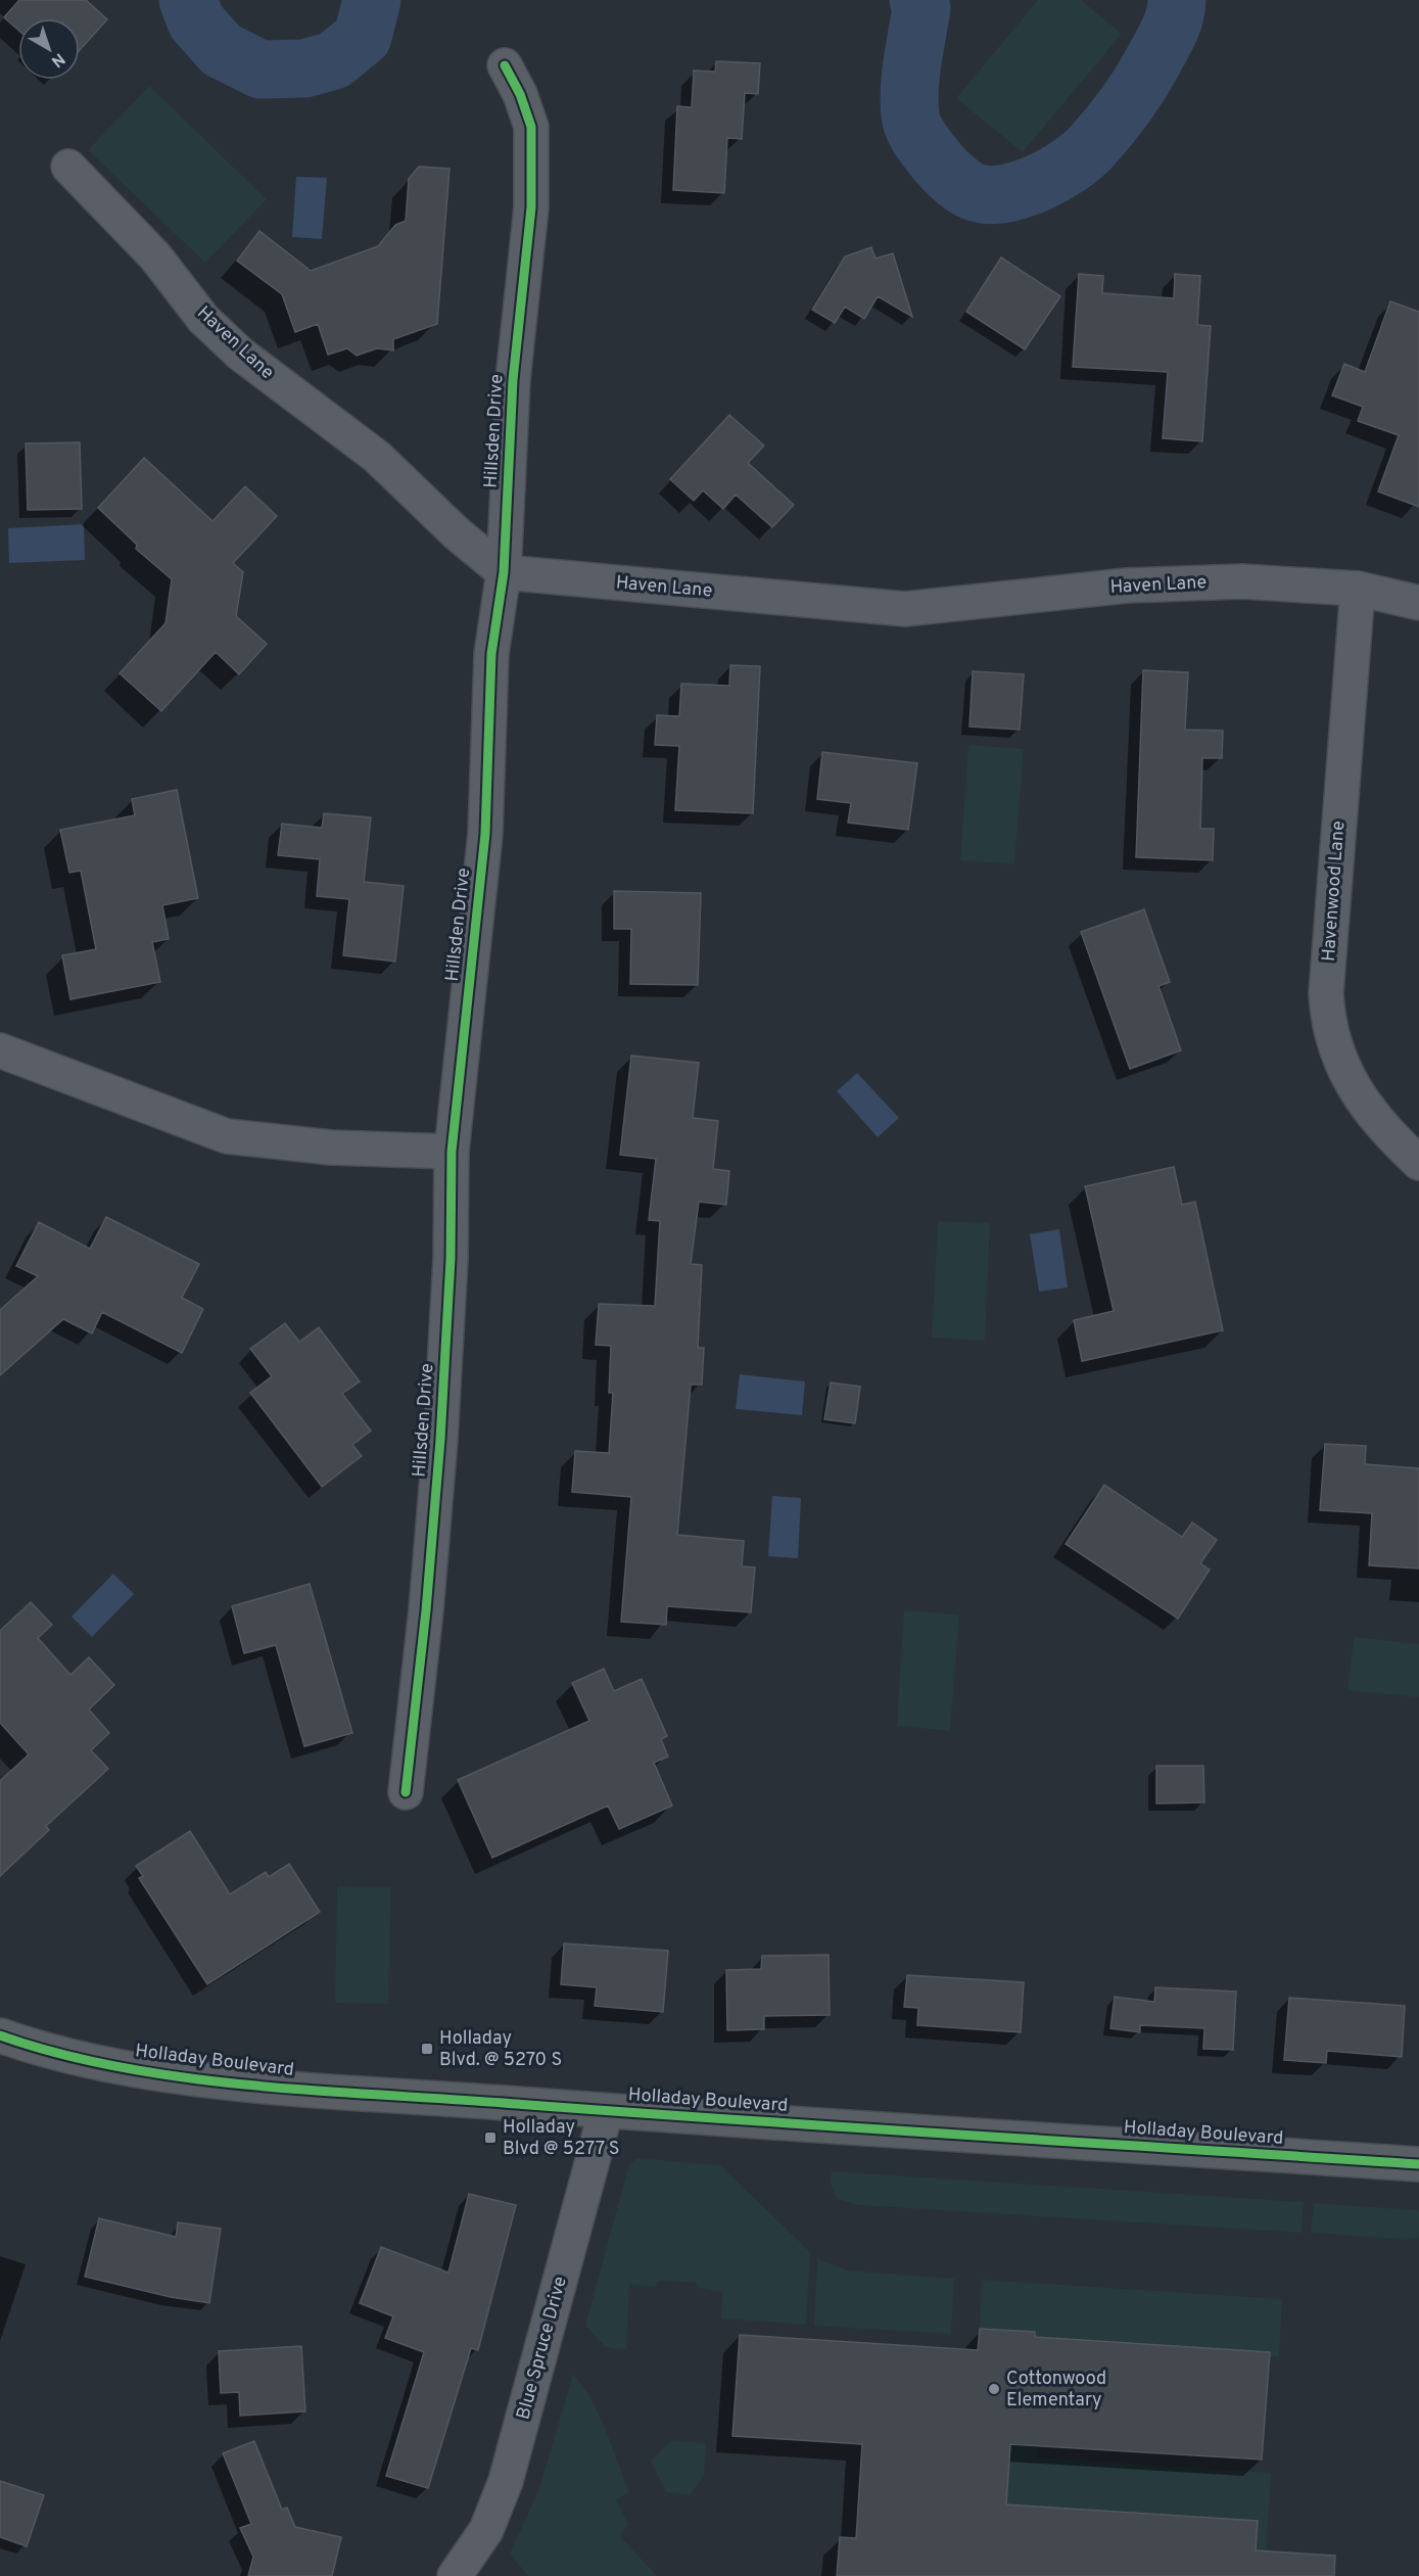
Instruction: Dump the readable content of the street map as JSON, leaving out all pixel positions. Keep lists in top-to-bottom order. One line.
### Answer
{"streets":{"main road":["Holladay Boulevard"],"street":["Haven Lane","Hillsden Drive","Havenwood Lane","Blue Spruce Drive"]},"crossings":[["Haven Lane","Hillsden Drive"],["Haven Lane","Havenwood Lane"],["Holladay Boulevard","Blue Spruce Drive"]],"places":{"transit":["Holladay Blvd. @ 5270 S","Holladay Blvd @ 5277 S"],"other":["Cottonwood Elementary"]},"north":"bottom right"}
